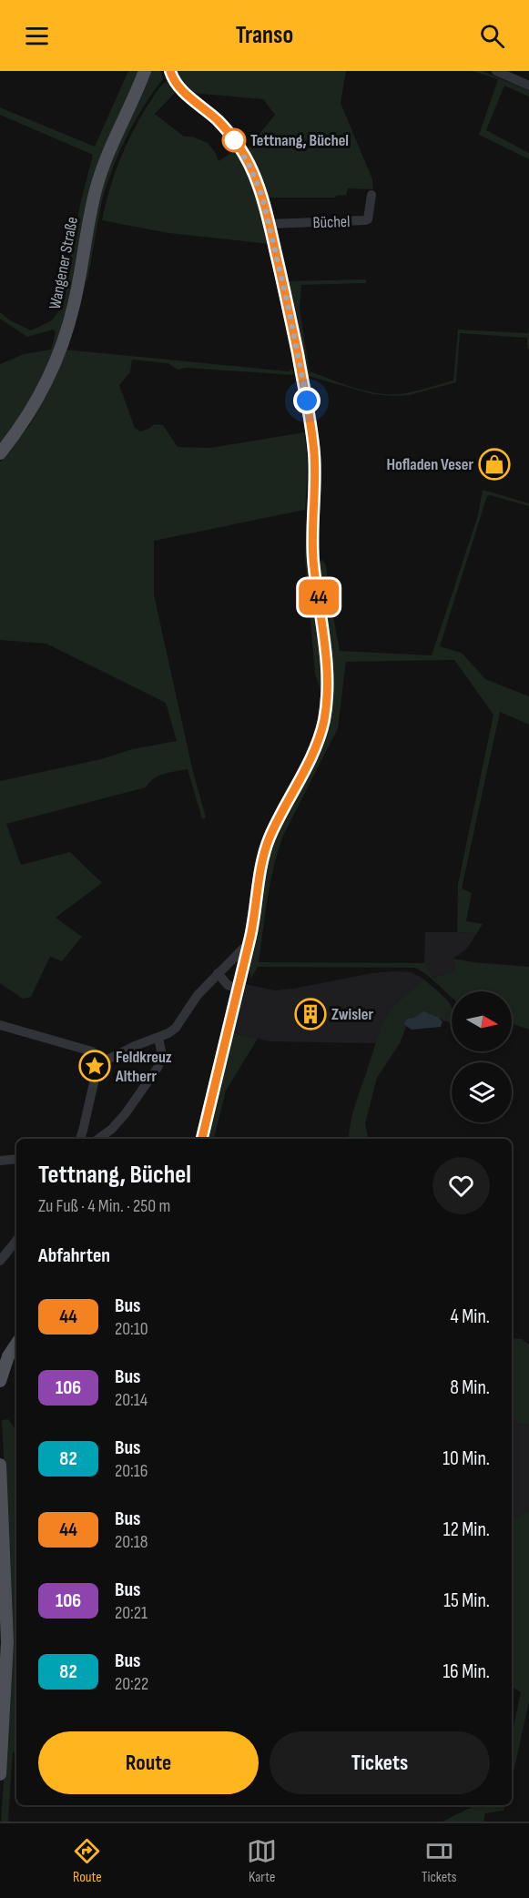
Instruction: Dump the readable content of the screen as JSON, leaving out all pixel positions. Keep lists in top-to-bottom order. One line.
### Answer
{"streets":{"main road":["Wangener Straße"],"street":["Büchel"]},"places":{"other":["Tettnang, Büchel"],"shop":["Hofladen Veser"],"building":["Zwisler"],"place":["Feldkreuz Altherr"]},"lines":["bus line 44"],"north":"right","page":{"header":"Transo","on_map":"44","heading":[["Tettnang, Büchel","Zu Fuß · 4 Min. · 250 m"],"Abfahrten"],"list":[{"mark":"44","name":"Bus","note":"20:10","value":"4 Min."},{"mark":"106","name":"Bus","note":"20:14","value":"8 Min."},{"mark":"82","name":"Bus","note":"20:16","value":"10 Min."},{"mark":"44","name":"Bus","note":"20:18","value":"12 Min."},{"mark":"106","name":"Bus","note":"20:21","value":"15 Min."},{"mark":"82","name":"Bus","note":"20:22","value":"16 Min."}],"buttons":["Route","Tickets"],"tabs":["Route","Karte","Tickets"]}}
